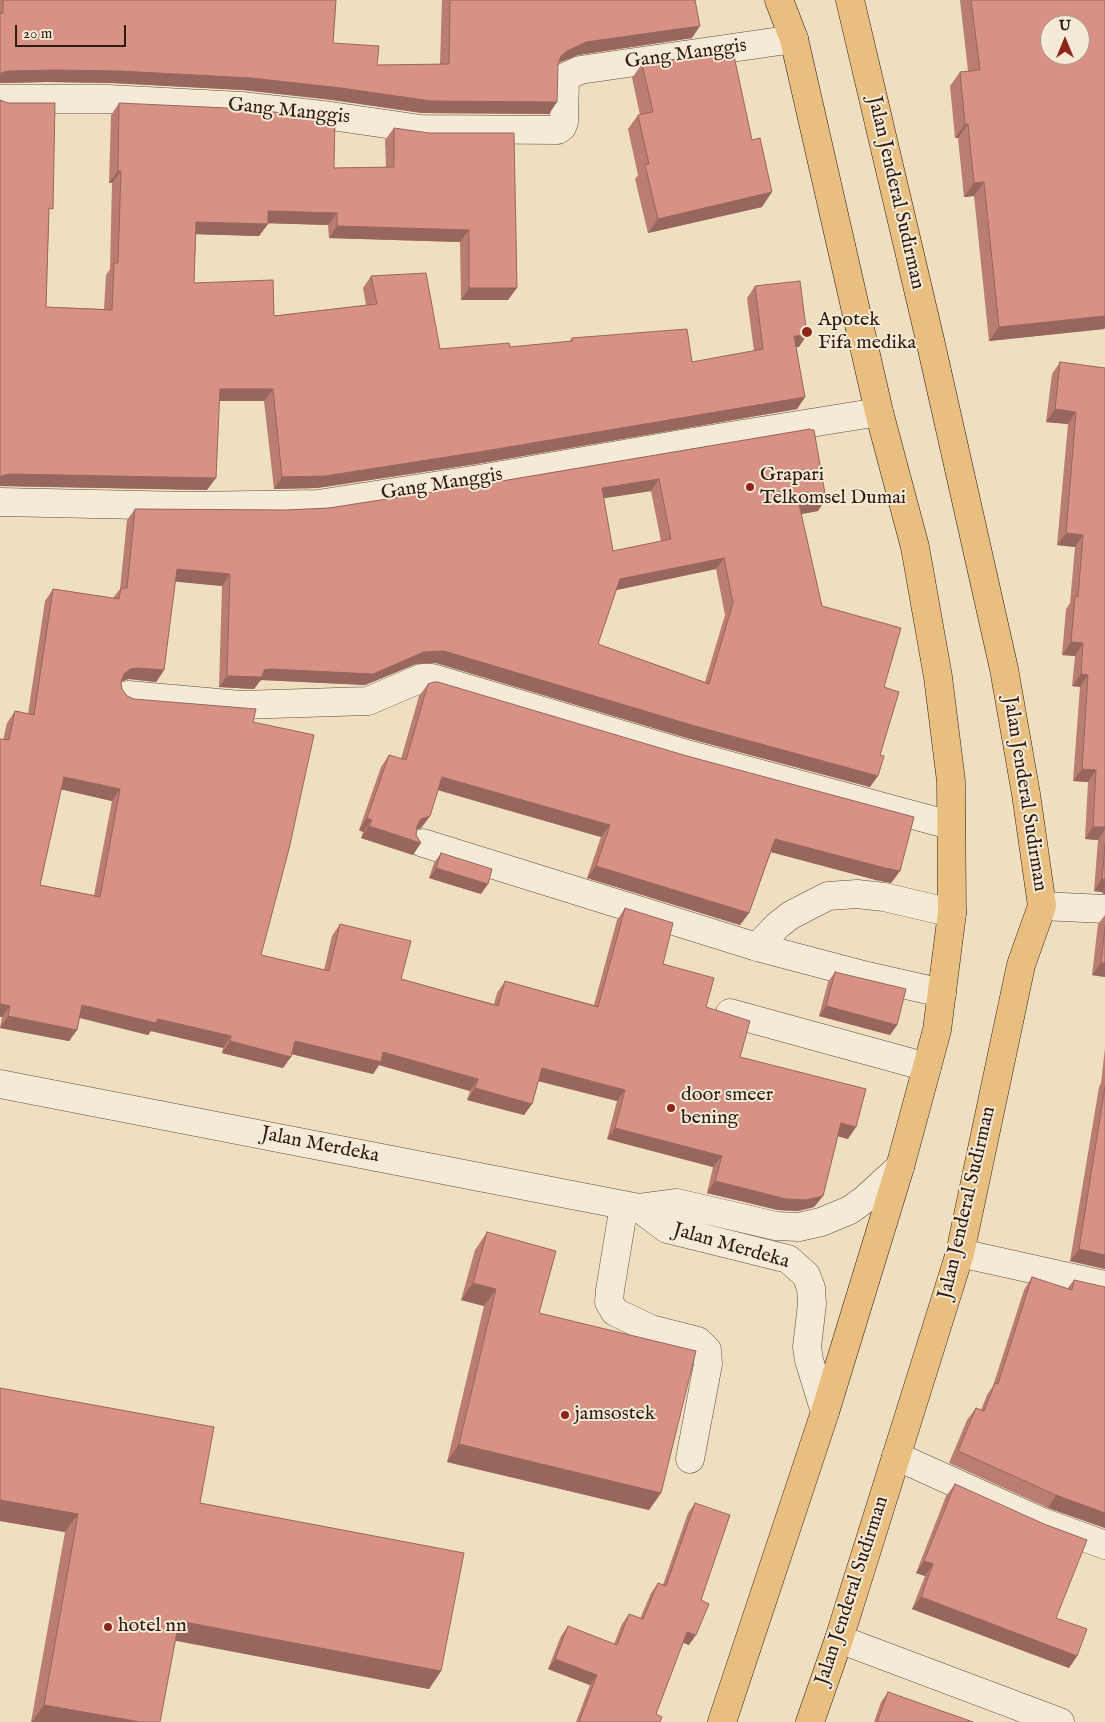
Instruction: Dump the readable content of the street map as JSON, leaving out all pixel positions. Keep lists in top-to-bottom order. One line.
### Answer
{"streets":{"main road":["Jalan Jenderal Sudirman"],"street":["Gang Manggis","Jalan Merdeka"]},"places":["Apotek Fifa medika","Grapari Telkomsel Dumai","door smeer bening","jamsostek","hotel nn"],"scale_bar":"20 m","north":"top"}
